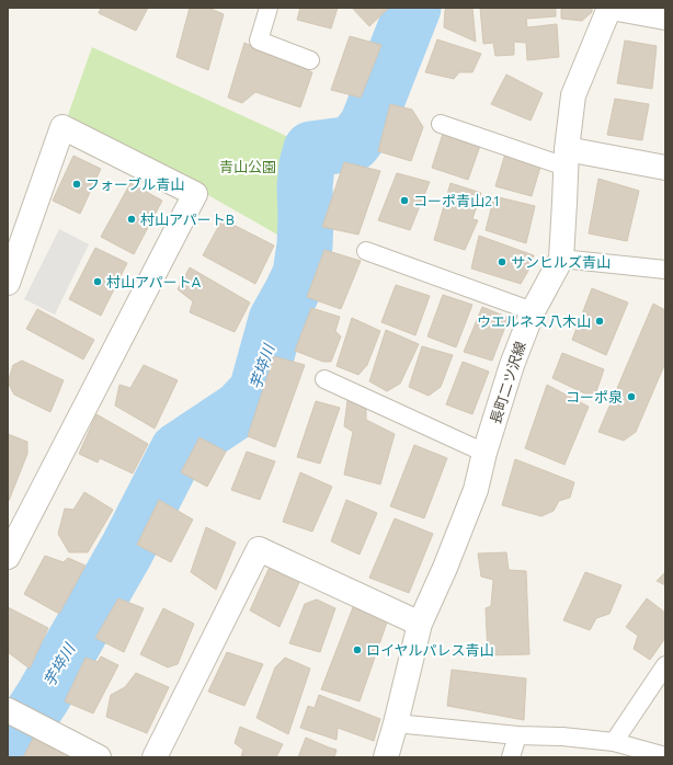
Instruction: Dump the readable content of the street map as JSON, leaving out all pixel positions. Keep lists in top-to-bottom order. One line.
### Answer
{"streets":{"street":["長町二ツ沢線"]},"water":["芋埣川"],"parks":["青山公園"],"places":["フォーブル青山","コーポ青山21","村山アパートB","サンヒルズ青山","村山アパートA","ウエルネス八木山","コーポ泉","ロイヤルパレス青山"]}
